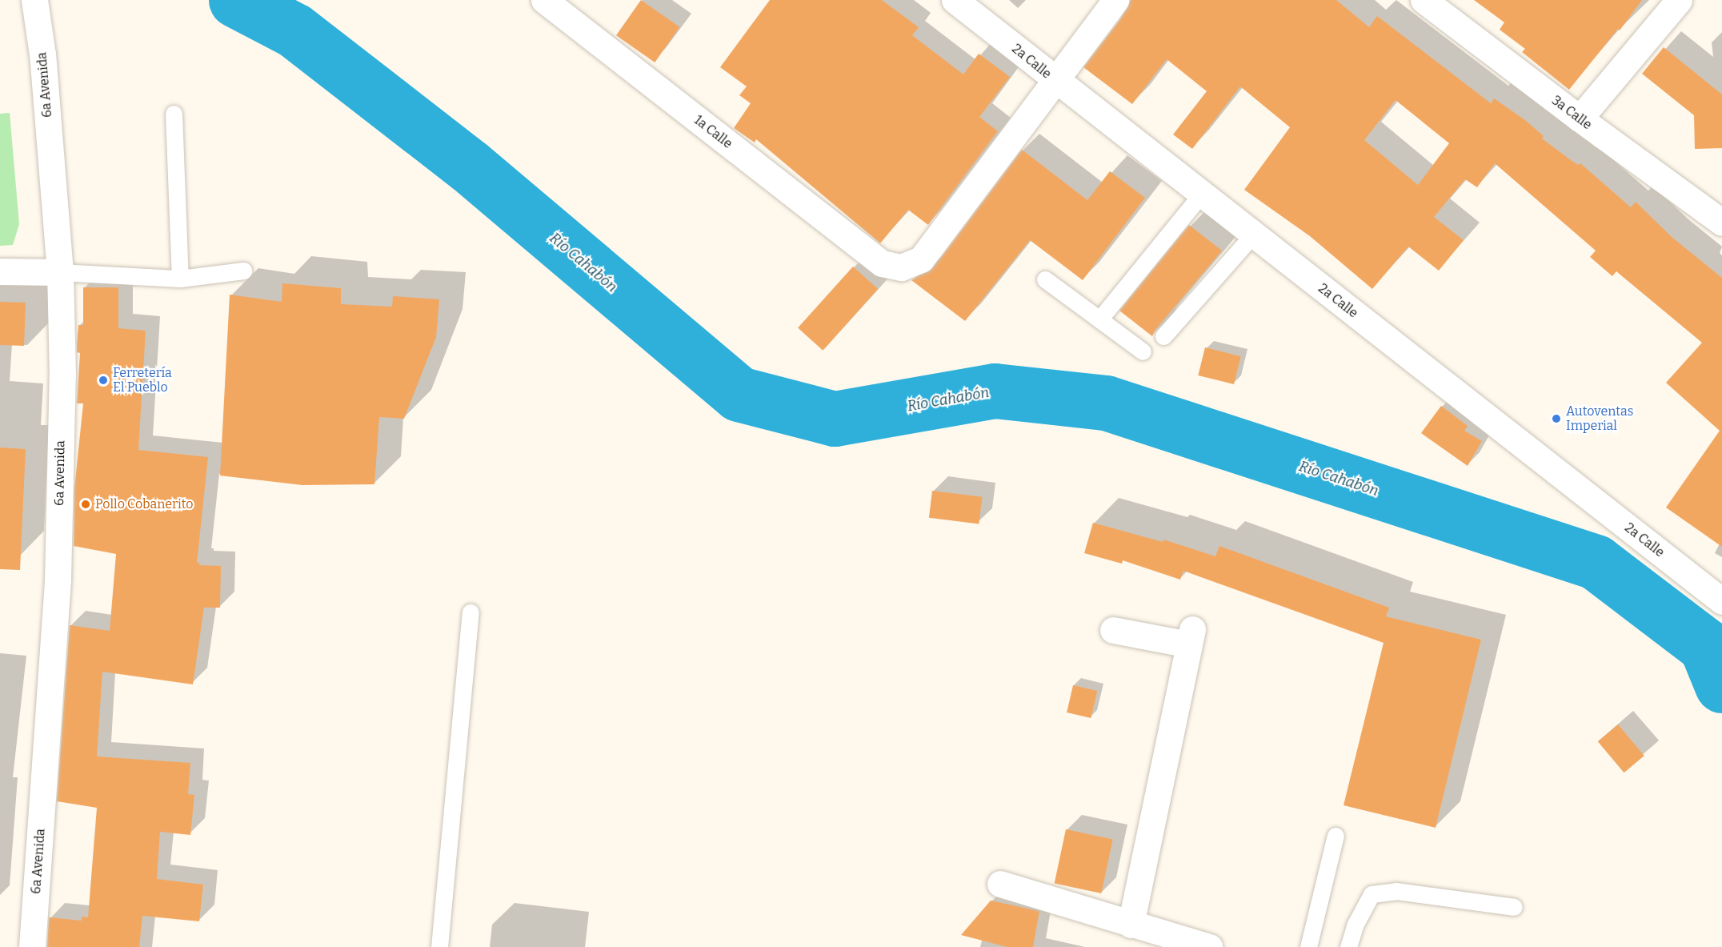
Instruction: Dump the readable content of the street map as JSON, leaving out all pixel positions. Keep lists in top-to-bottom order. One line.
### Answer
{"streets":{"street":["2a Calle","6a Avenida","3a Calle","1a Calle"]},"crossings":[["2a Calle","1a Calle"]],"water":["Río Cahabón"],"places":["Ferretería El Pueblo","Autoventas Imperial","Pollo Cobanerito"]}
